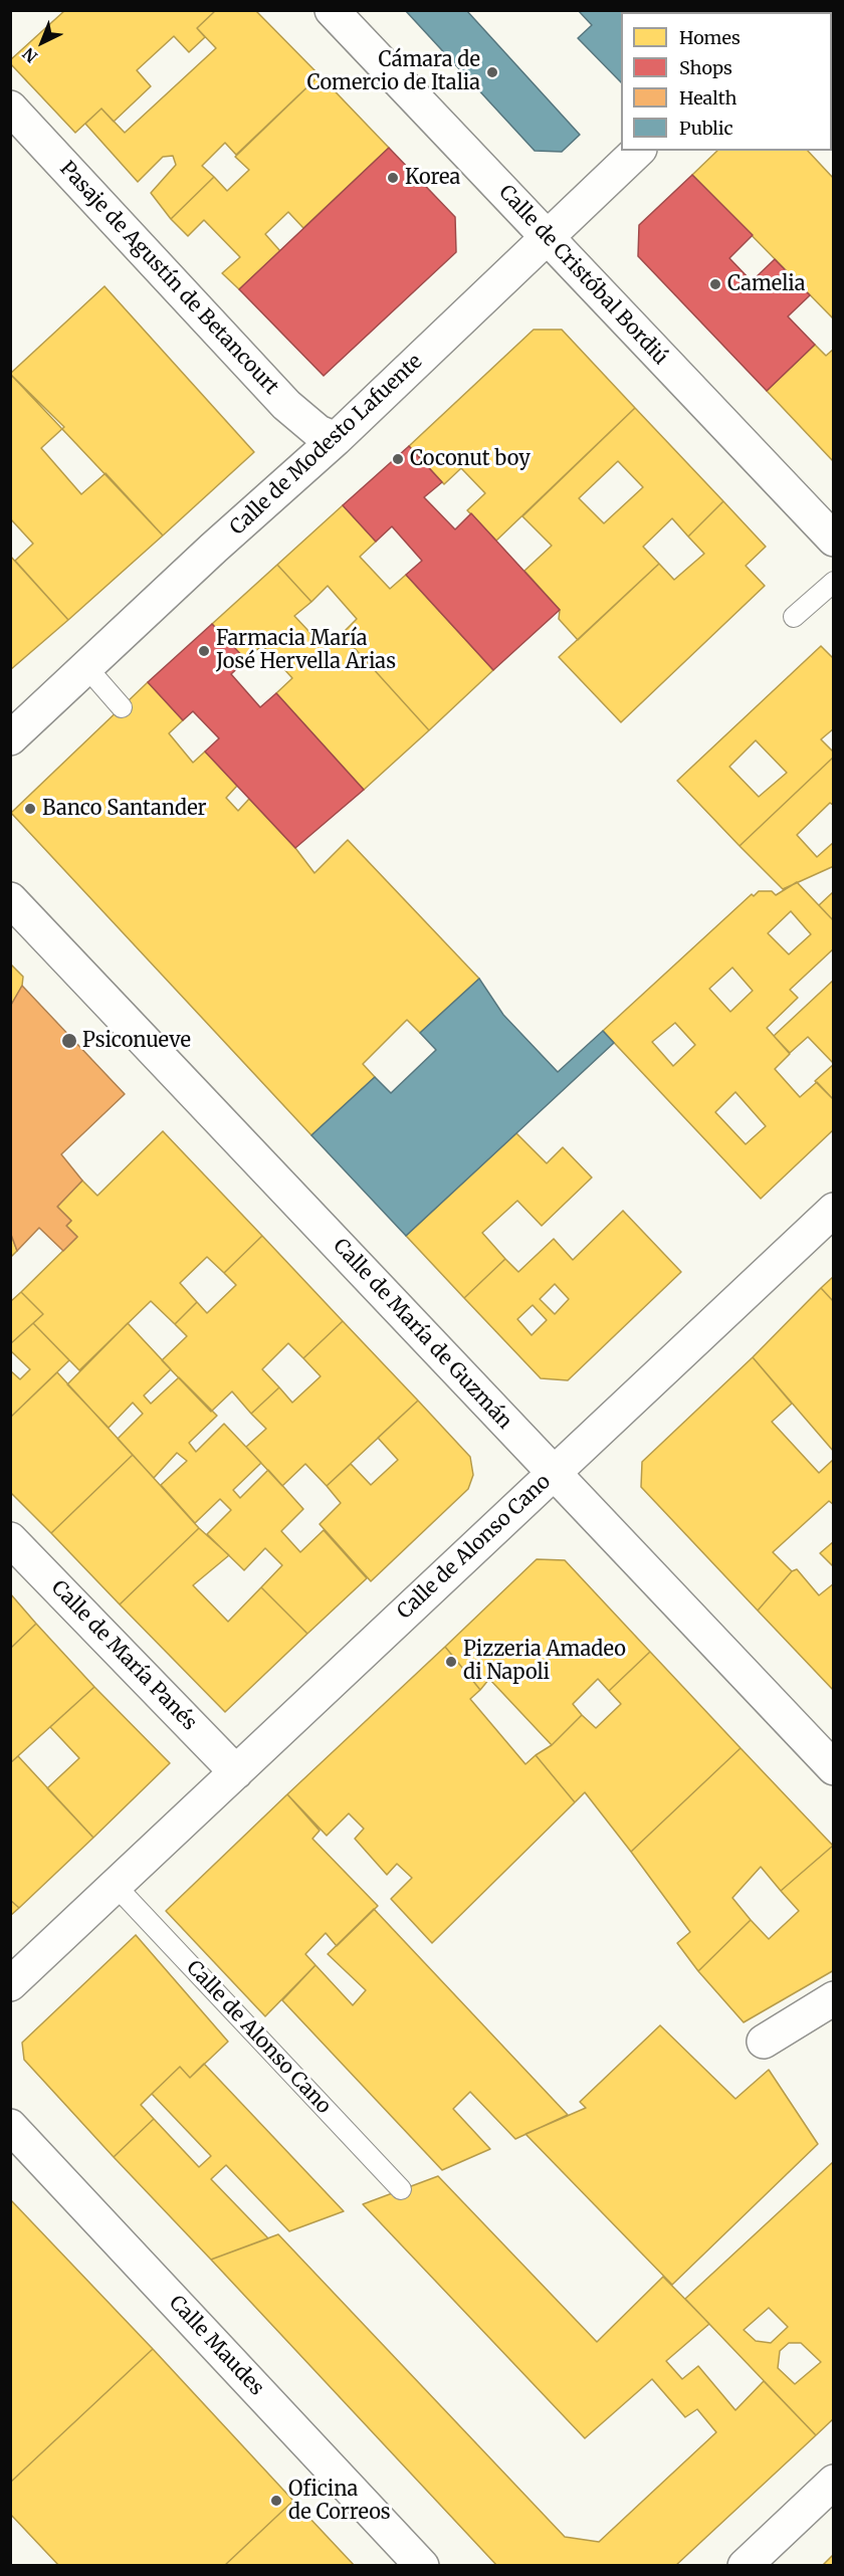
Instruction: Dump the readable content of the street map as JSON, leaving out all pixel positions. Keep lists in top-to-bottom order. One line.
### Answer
{"streets":{"street":["Calle de Cristóbal Bordiú","Pasaje de Agustín de Betancourt","Calle de Modesto Lafuente","Calle de María de Guzmán","Calle de Alonso Cano","Calle de María Panés","Calle Maudes"]},"crossings":[["Calle de Cristóbal Bordiú","Calle de Modesto Lafuente"],["Pasaje de Agustín de Betancourt","Calle de Modesto Lafuente"],["Calle de María de Guzmán","Calle de Alonso Cano"],["Calle de Alonso Cano","Calle de María Panés"]],"places":["Cámara de Comercio de Italia","Korea","Camelia","Coconut boy","Farmacia María José Hervella Arias","Banco Santander","Psiconueve","Pizzeria Amadeo di Napoli","Oficina de Correos"],"legend":["Homes","Shops","Health","Public"],"north":"bottom left"}
